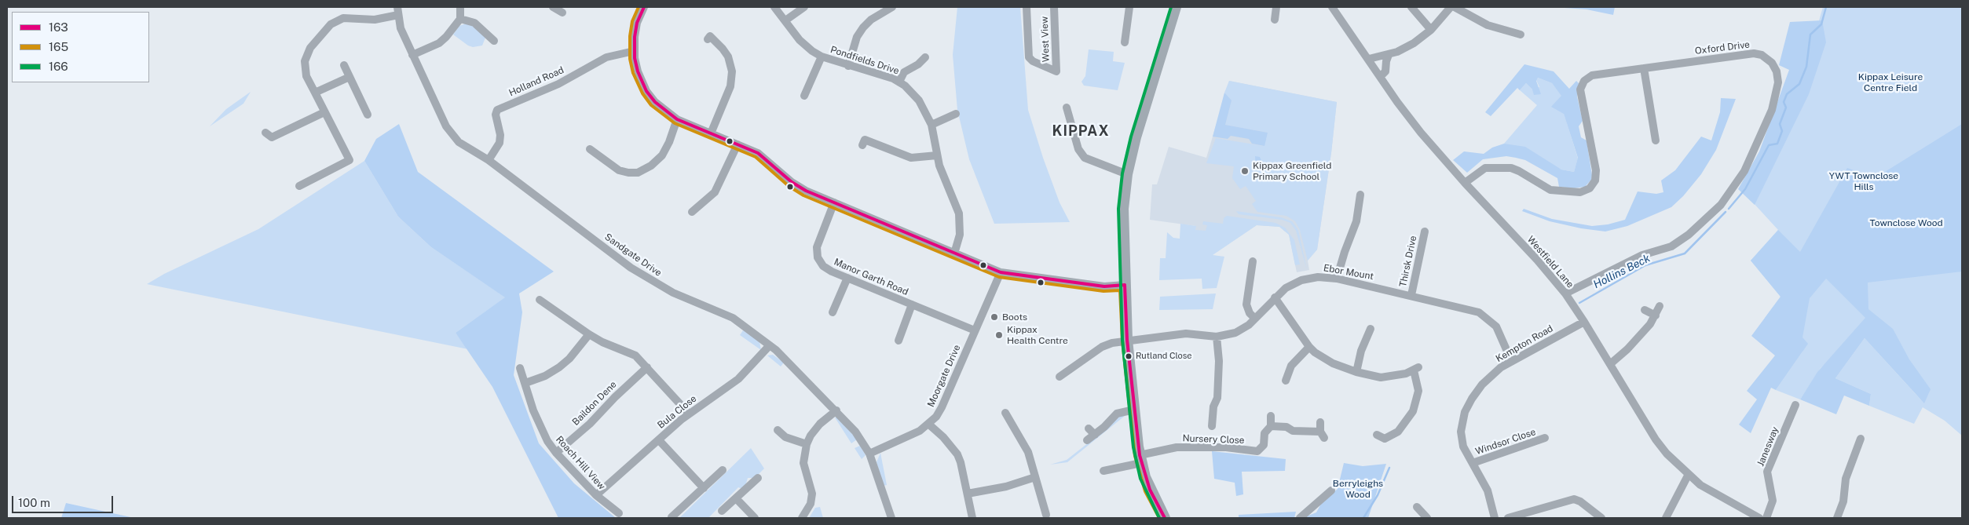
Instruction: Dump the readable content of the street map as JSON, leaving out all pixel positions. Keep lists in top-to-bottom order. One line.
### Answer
{"streets":{"street":["West View","Oxford Drive","Pondfields Drive","Holland Road","Sandgate Drive","Thirsk Drive","Westfield Lane","Ebor Mount","Manor Garth Road","Kempton Road","Moorgate Drive","Baildon Dene","Bula Close","Nursery Close","Windsor Close","Janesway","Roach Hill View"]},"crossings":[["Oxford Drive","Westfield Lane"],["Holland Road","Sandgate Drive"],["Sandgate Drive","Moorgate Drive"],["Sandgate Drive","Bula Close"],["Thirsk Drive","Ebor Mount"],["Westfield Lane","Kempton Road"],["Ebor Mount","Kempton Road"],["Manor Garth Road","Moorgate Drive"],["Kempton Road","Windsor Close"],["Baildon Dene","Roach Hill View"],["Bula Close","Roach Hill View"]],"districts":["KIPPAX"],"water":["Hollins Beck"],"parks":["Kippax Leisure Centre Field","YWT Townclose Hills","Townclose Wood","Berryleighs Wood"],"places":["Kippax Greenfield Primary School","Boots","Kippax Health Centre","Rutland Close"],"lines":["transit line 163","transit line 165","transit line 166"],"legend":["163","165","166"],"scale_bar":"100 m"}
